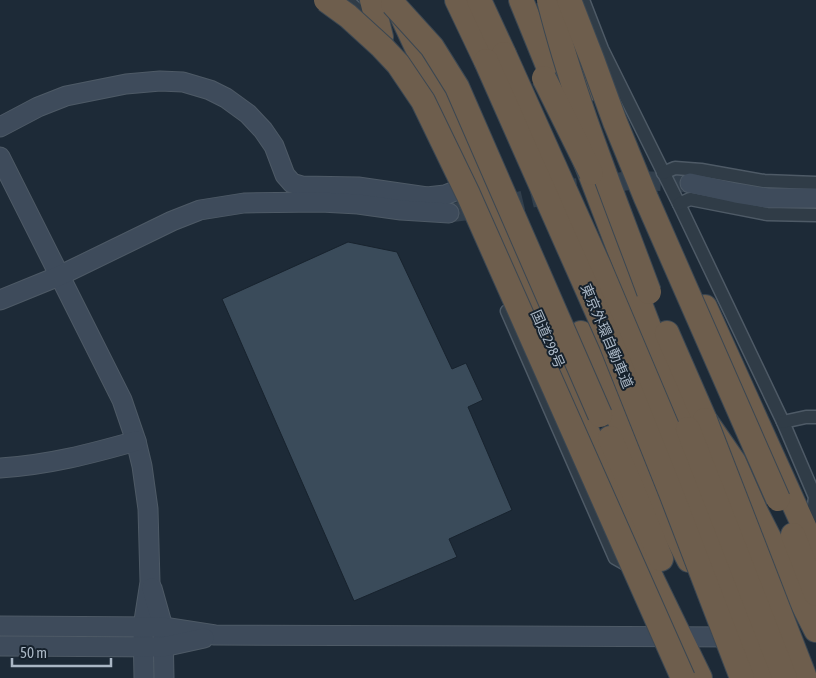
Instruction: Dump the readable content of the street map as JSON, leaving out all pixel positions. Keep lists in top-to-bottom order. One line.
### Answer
{"streets":{"highway":["東京外環自動車道","国道298号"]},"scale_bar":"50 m"}
